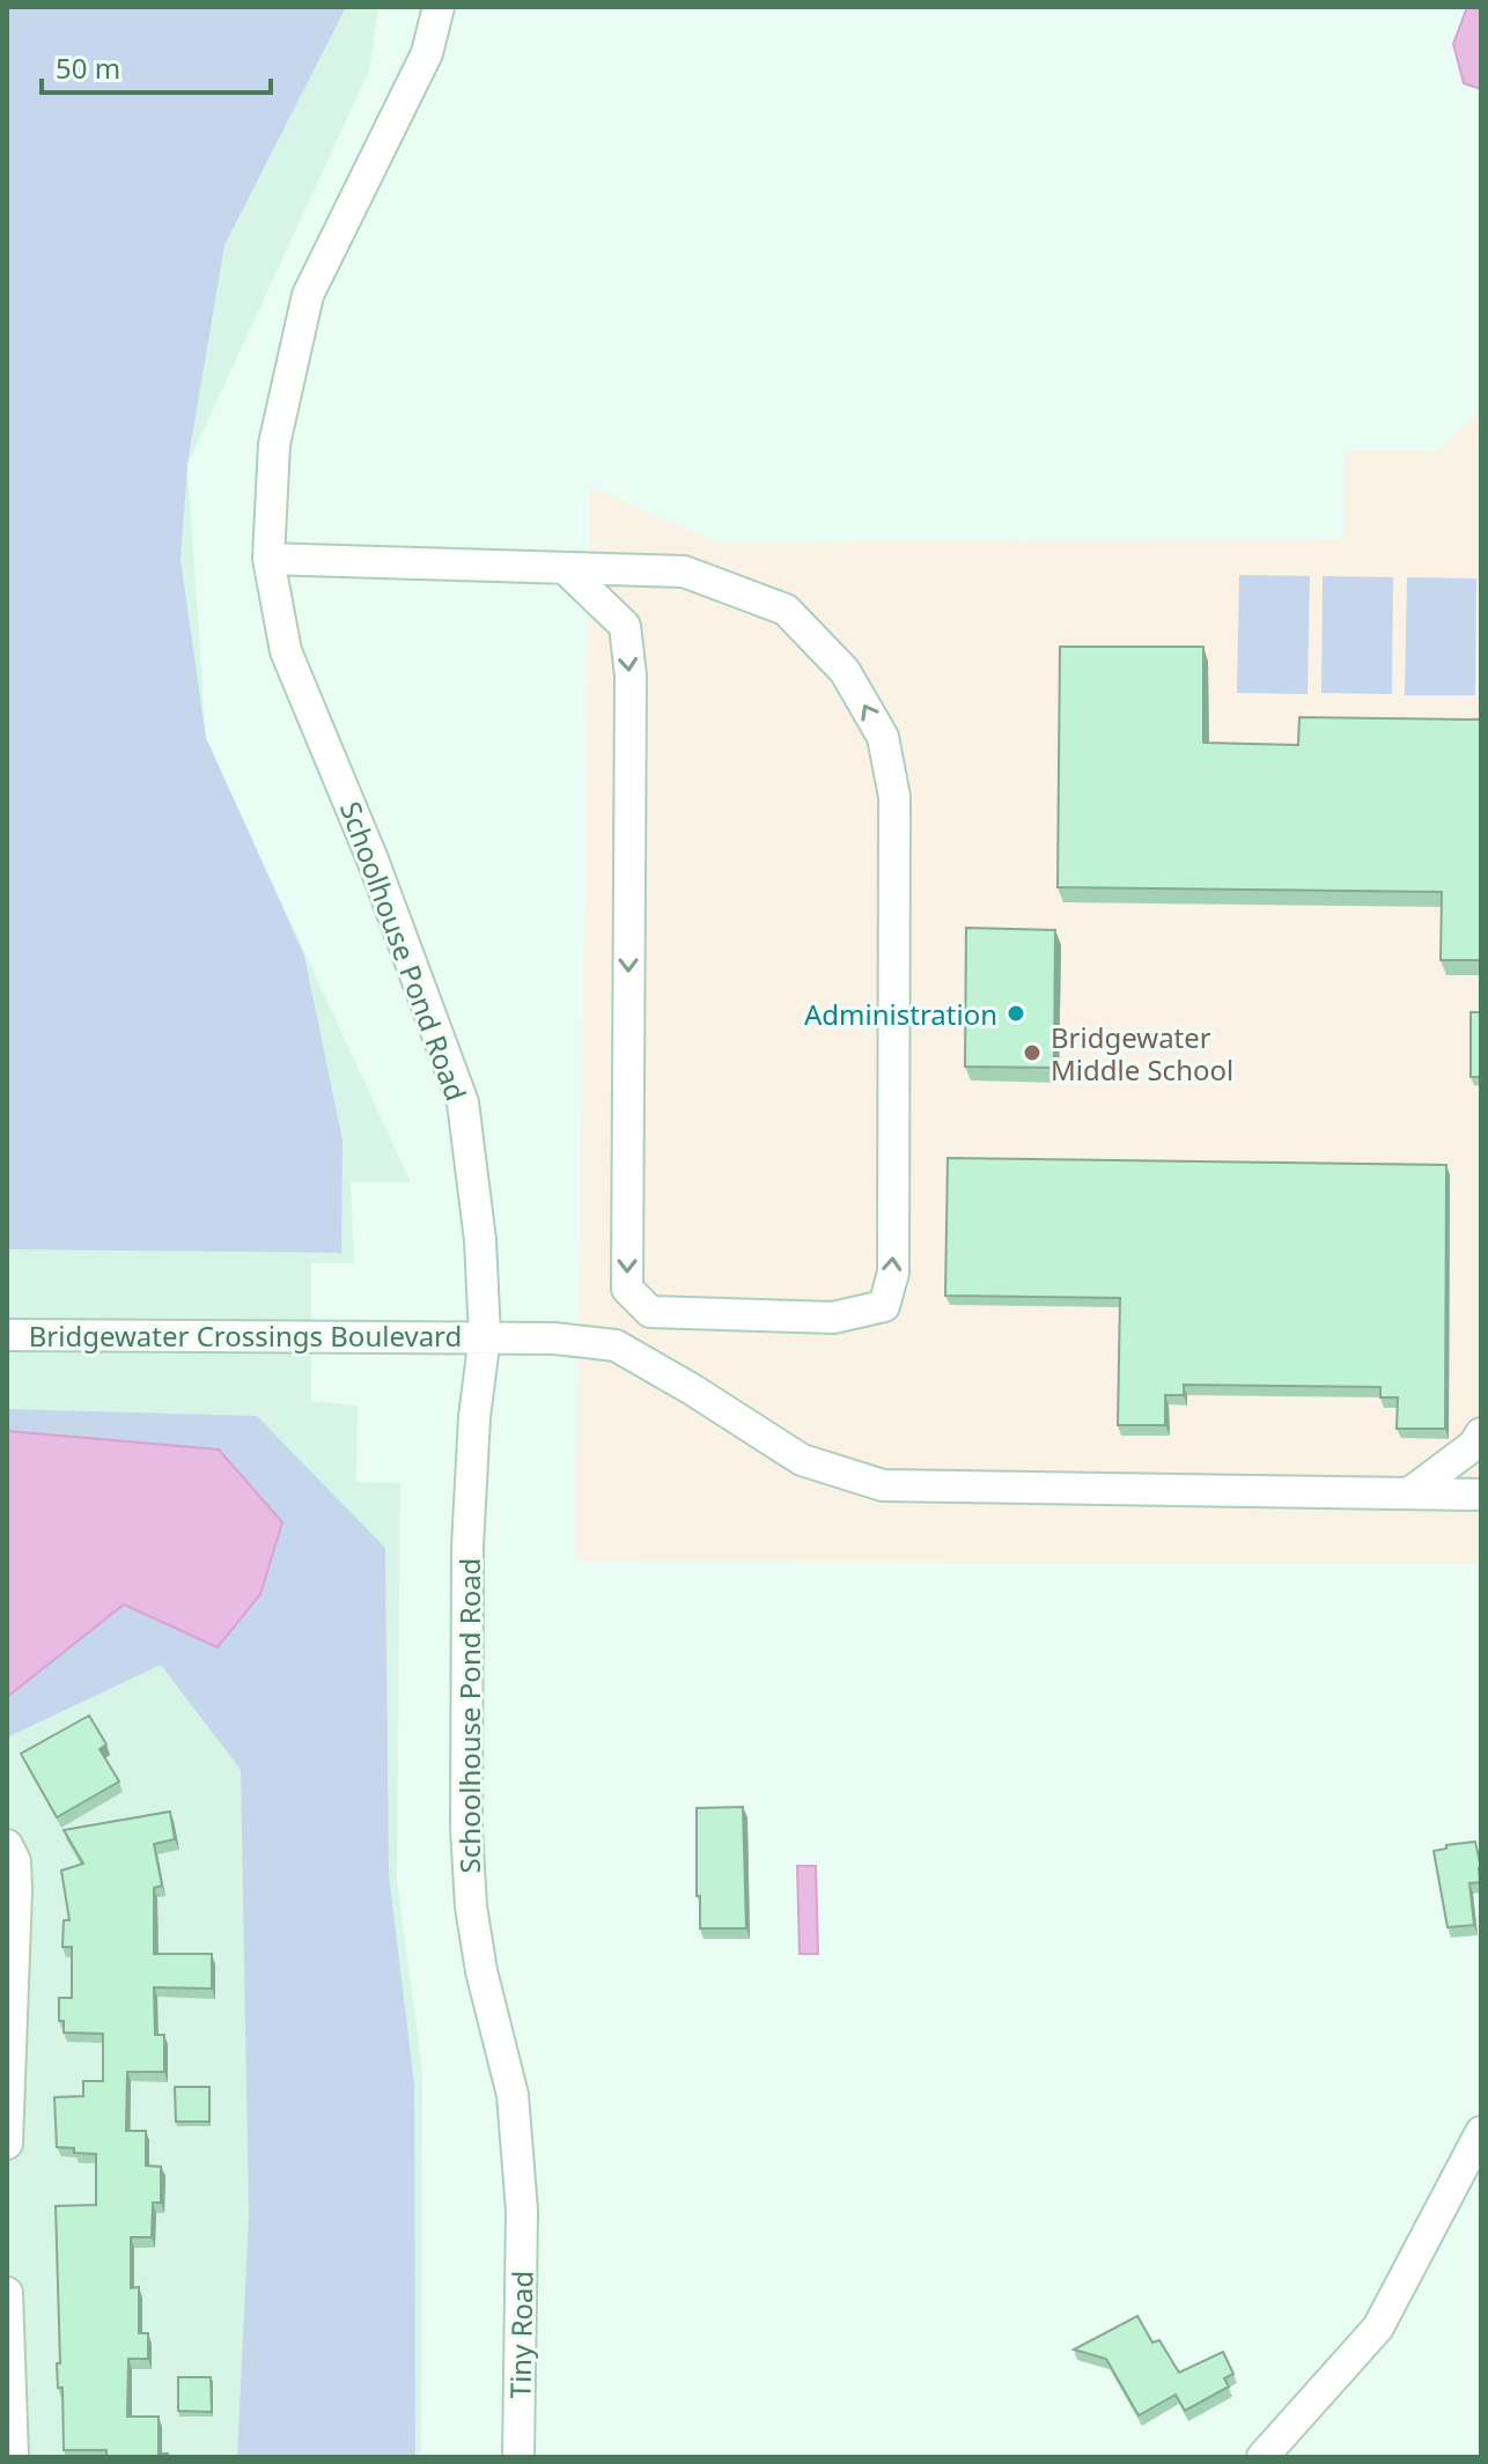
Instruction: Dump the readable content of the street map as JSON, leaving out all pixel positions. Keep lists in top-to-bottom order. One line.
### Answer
{"streets":{"street":["Schoolhouse Pond Road","Bridgewater Crossings Boulevard","Tiny Road"]},"crossings":[["Schoolhouse Pond Road","Bridgewater Crossings Boulevard"],["Schoolhouse Pond Road","Tiny Road"]],"places":["Administration","Bridgewater Middle School"],"scale_bar":"50 m"}
